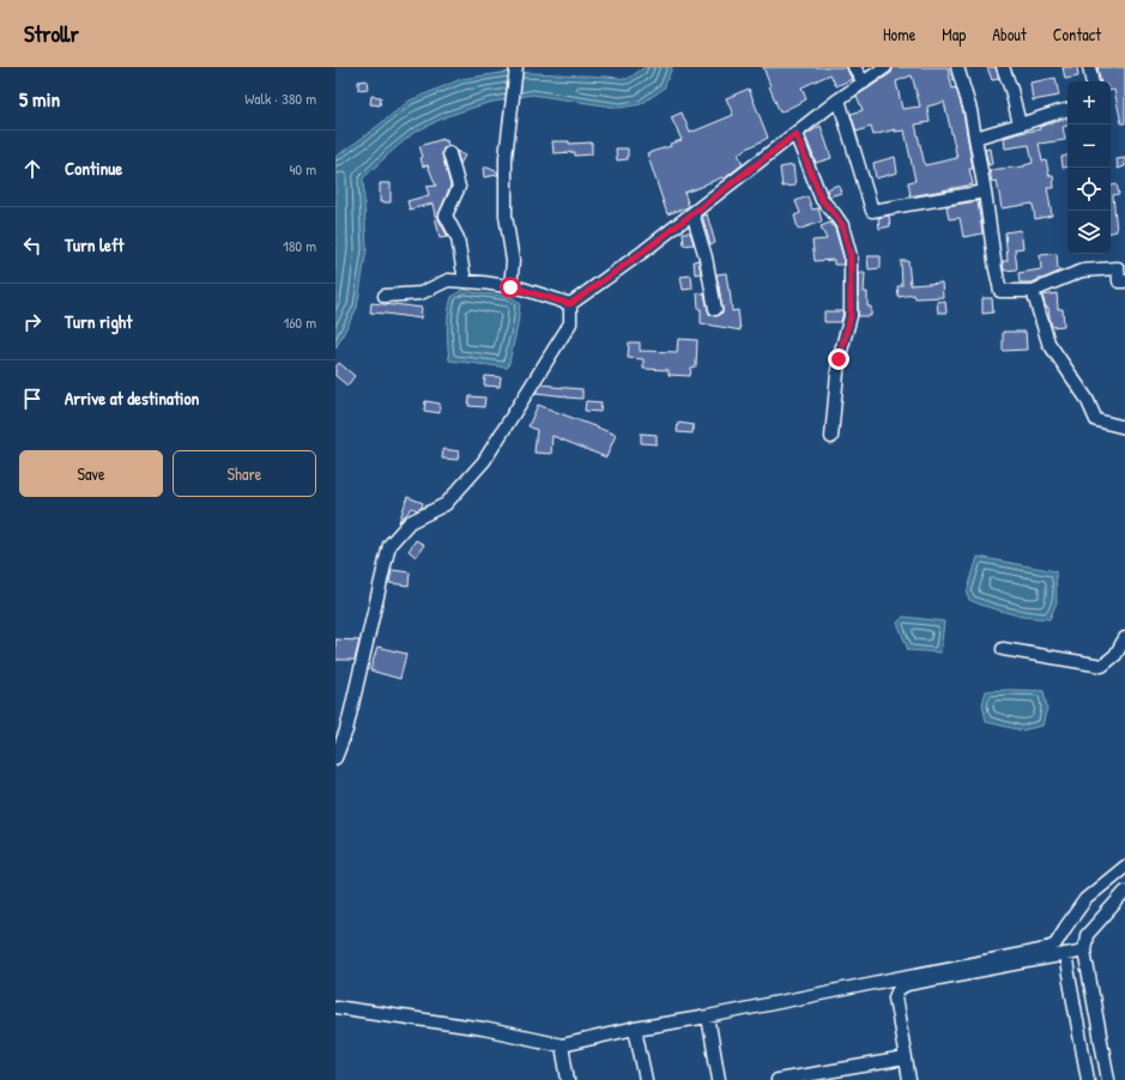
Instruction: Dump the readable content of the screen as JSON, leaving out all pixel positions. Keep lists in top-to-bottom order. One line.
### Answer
{"page":{"header":"Strollr","nav":["Home","Map","About","Contact"],"heading":["5 min","Walk · 380 m"],"map_buttons":["+","−"],"list":[["Continue","40 m"],["Turn left","180 m"],["Turn right","160 m"],"Arrive at destination"],"buttons":["Save","Share"]}}
